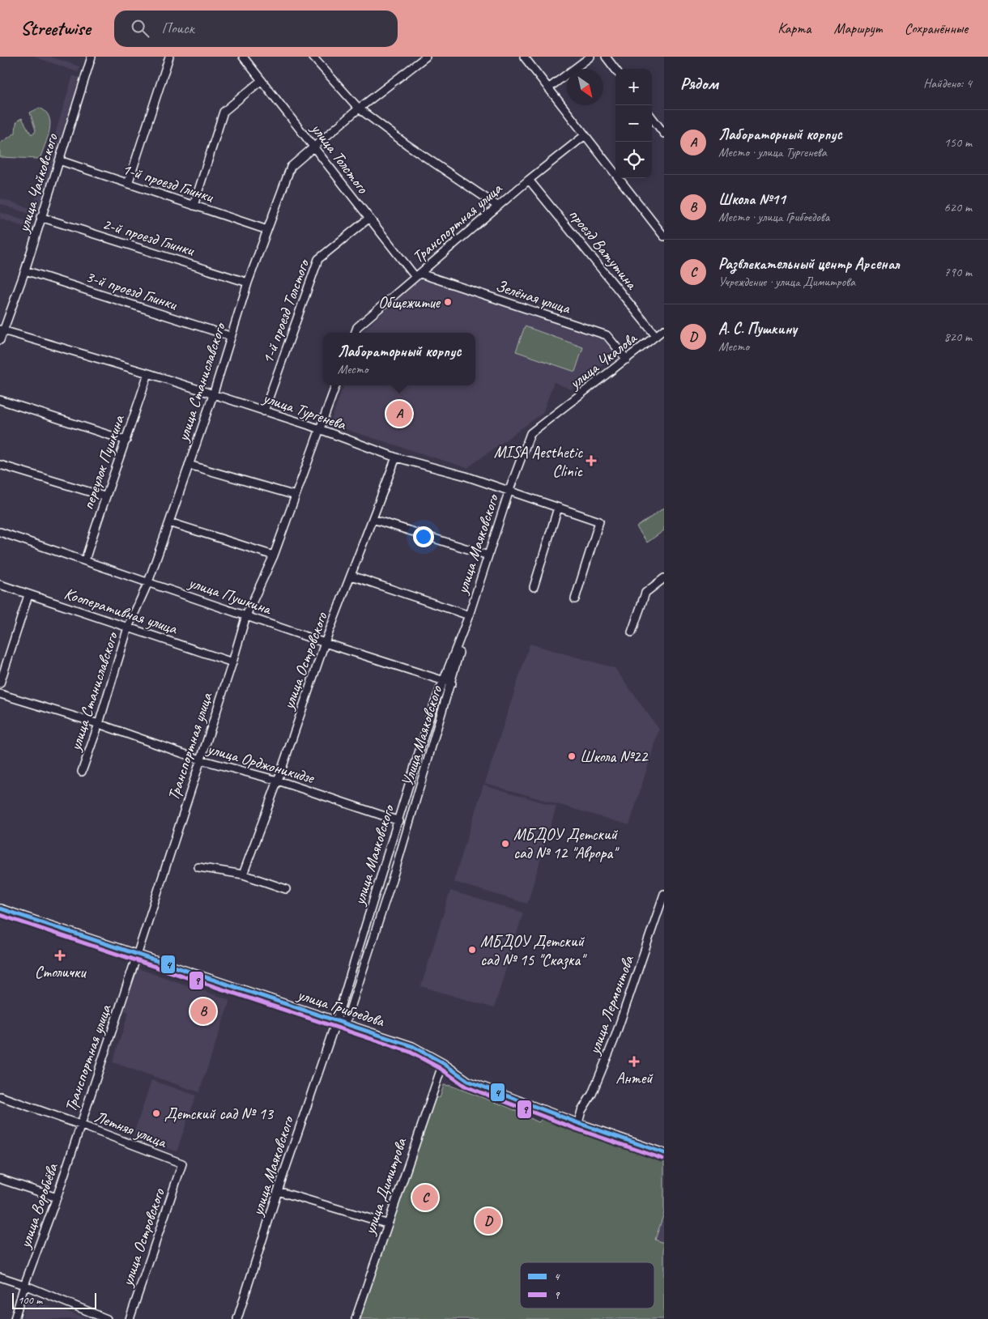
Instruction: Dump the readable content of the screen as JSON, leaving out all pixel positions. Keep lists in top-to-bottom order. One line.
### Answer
{"streets":{"street":["улица Толстого","1-й проезд Глинки","улица Чайковского","Транспортная улица","2-й проезд Глинки","проезд Ватутина","3-й проезд Глинки","Зелёная улица","1-й проезд Толстого","улица Чкалова","улица Станиславского","улица Тургенева","переулок Пушкина","улица Маяковского","улица Пушкина","Кооперативная улица","улица Островского","Улица Маяковского","улица Орджоникидзе","улица Лермонтова","улица Грибоедова","Летняя улица","улица Димитрова","улица Воробьёва"]},"crossings":[["улица Толстого","Транспортная улица"],["улица Толстого","Зелёная улица"],["улица Толстого","1-й проезд Толстого"],["улица Толстого","улица Станиславского"],["1-й проезд Глинки","улица Чайковского"],["1-й проезд Глинки","улица Станиславского"],["улица Чайковского","2-й проезд Глинки"],["улица Чайковского","3-й проезд Глинки"],["улица Чайковского","улица Тургенева"],["Транспортная улица","проезд Ватутина"],["Транспортная улица","Зелёная улица"],["Транспортная улица","улица Тургенева"],["Транспортная улица","улица Пушкина"],["Транспортная улица","Кооперативная улица"],["Транспортная улица","улица Орджоникидзе"],["Транспортная улица","улица Грибоедова"],["Транспортная улица","Летняя улица"],["Транспортная улица","улица Воробьёва"],["2-й проезд Глинки","улица Станиславского"],["проезд Ватутина","улица Чкалова"],["3-й проезд Глинки","улица Станиславского"],["Зелёная улица","улица Чкалова"],["1-й проезд Толстого","улица Тургенева"],["улица Чкалова","улица Маяковского"],["улица Станиславского","улица Тургенева"],["улица Станиславского","улица Пушкина"],["улица Станиславского","Кооперативная улица"],["улица Станиславского","улица Орджоникидзе"],["улица Тургенева","переулок Пушкина"],["улица Тургенева","улица Маяковского"],["улица Тургенева","улица Островского"],["переулок Пушкина","улица Пушкина"],["улица Маяковского","улица Пушкина"],["улица Маяковского","Улица Маяковского"],["улица Маяковского","улица Орджоникидзе"],["улица Маяковского","улица Грибоедова"],["улица Пушкина","улица Островского"],["улица Пушкина","Улица Маяковского"],["улица Островского","улица Орджоникидзе"],["улица Островского","Летняя улица"],["Улица Маяковского","улица Грибоедова"],["улица Лермонтова","улица Грибоедова"],["улица Грибоедова","улица Димитрова"],["Летняя улица","улица Воробьёва"]],"places":{"other":["Общежитие","Школа №22","МБДОУ Детский сад № 12 \"Аврора\"","МБДОУ Детский сад № 15 \"Сказка\"","Детский сад № 13"],"health":["MISA Aesthetic Clinic","Столички","Антей"]},"lines":["transit line 4","transit line 9"],"legend":["4","9"],"scale_bar":"100 m","north":"bottom right","page":{"header":"Streetwise","search":"Поиск","nav":["Карта","Маршрут","Сохранённые"],"heading":["Рядом","Найдено: 4"],"map_buttons":["+","−"],"list":[{"mark":"A","name":"Лабораторный корпус","note":"Место · улица Тургенева","value":"150 m"},{"mark":"B","name":"Школа №11","note":"Место · улица Грибоедова","value":"620 m"},{"mark":"C","name":"Развлекательный центр Арсенал","note":"Учреждение · улица Димитрова","value":"790 m"},{"mark":"D","name":"А. С. Пушкину","note":"Место","value":"820 m"}],"popup":["Лабораторный корпус","Место"],"pins":["A","B","C","D"],"scale":"100 m"}}
